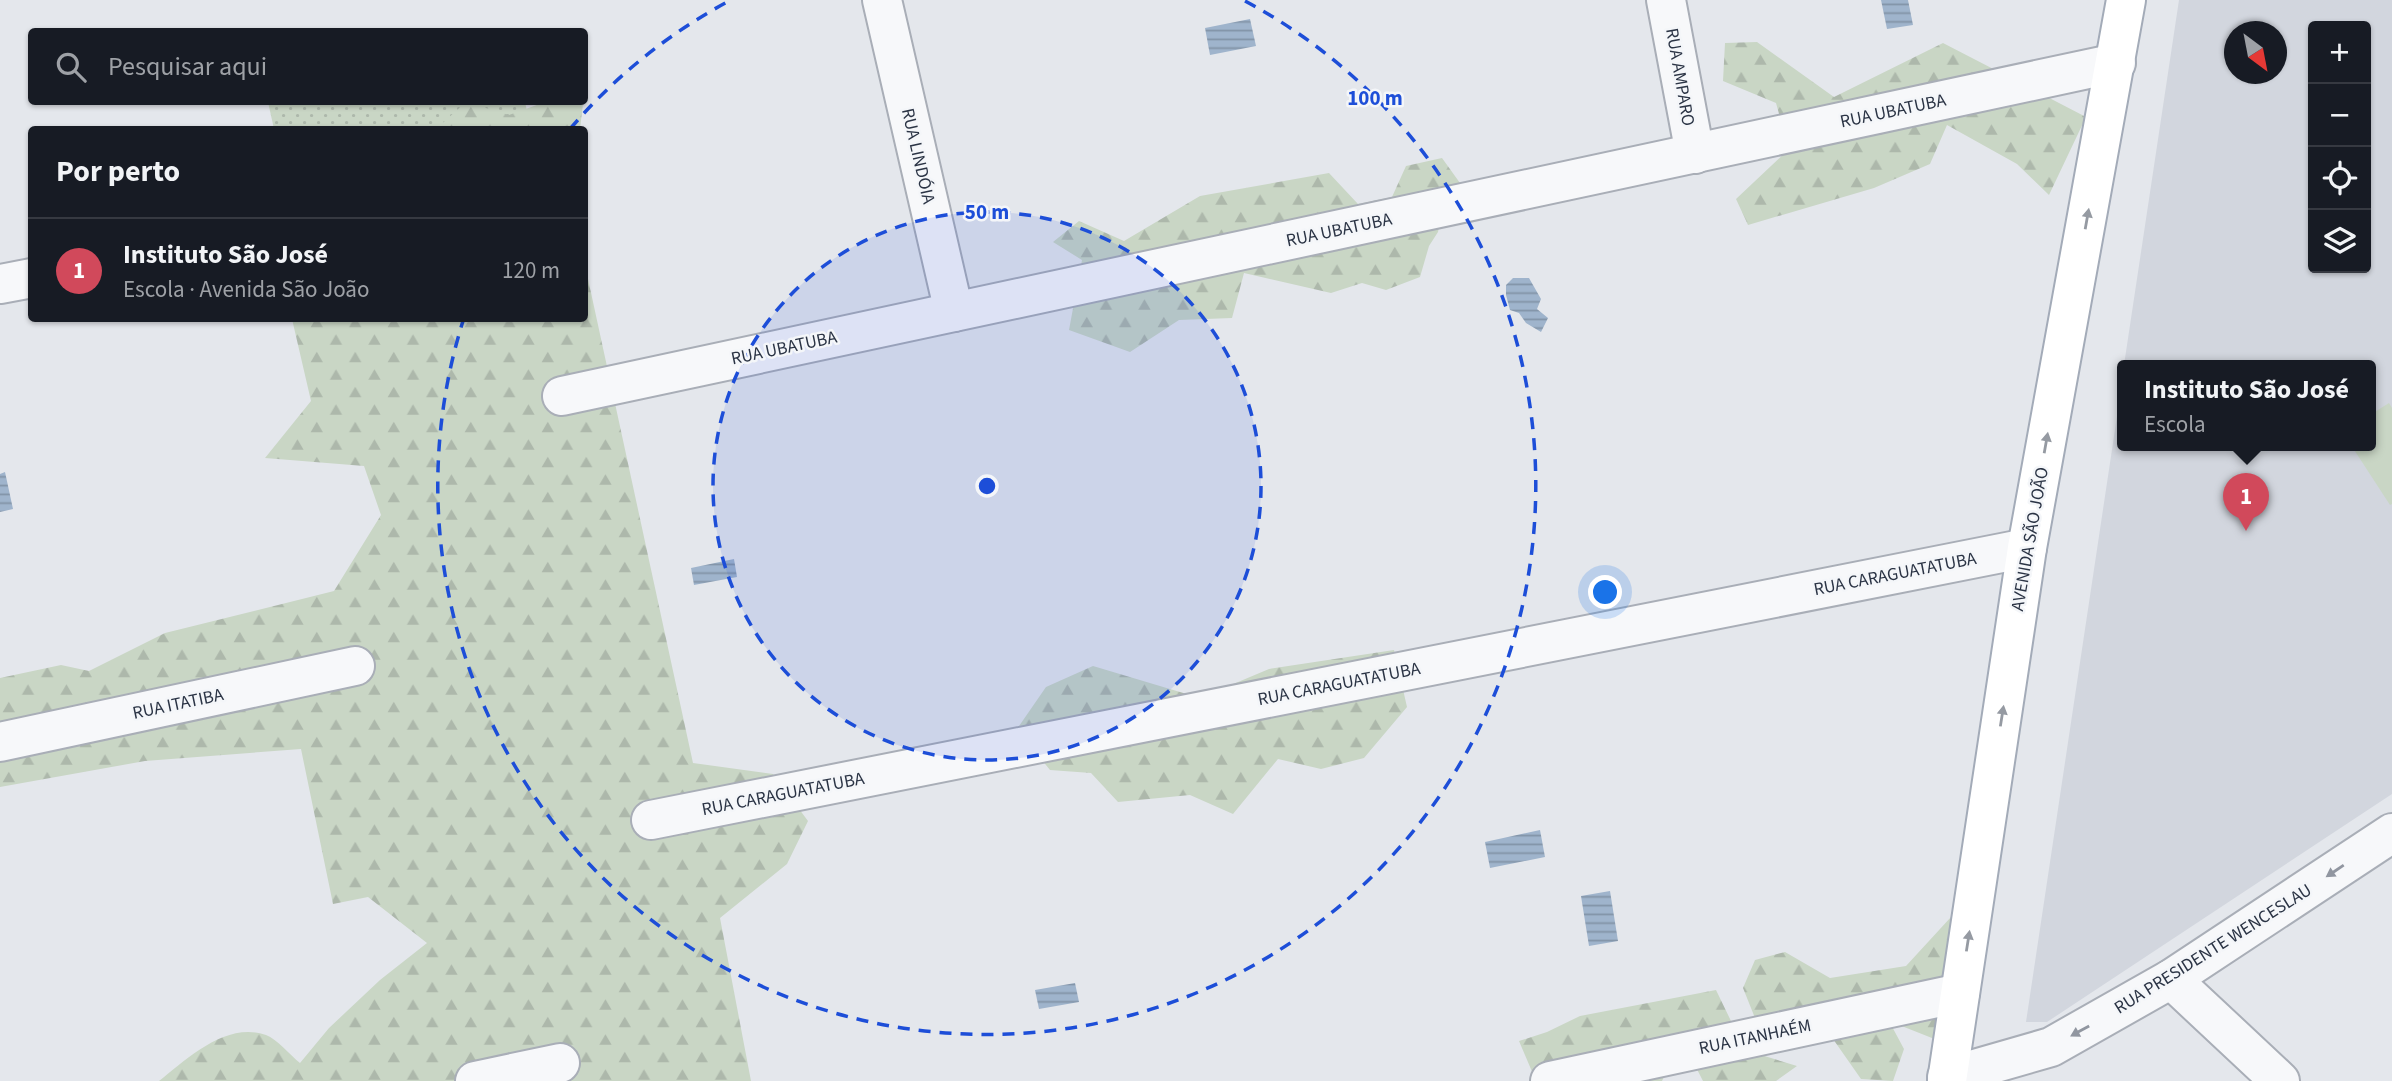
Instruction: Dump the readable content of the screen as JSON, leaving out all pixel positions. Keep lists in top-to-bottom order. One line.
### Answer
{"streets":{"main road":["AVENIDA SÃO JOÃO"],"street":["RUA AMPARO","RUA UBATUBA","RUA LINDÓIA","RUA CARAGUATATUBA","RUA ITATIBA","RUA PRESIDENTE WENCESLAU","RUA ITANHAÉM"]},"crossings":[["RUA AMPARO","RUA UBATUBA"],["RUA UBATUBA","RUA LINDÓIA"],["RUA UBATUBA","AVENIDA SÃO JOÃO"],["AVENIDA SÃO JOÃO","RUA CARAGUATATUBA"],["AVENIDA SÃO JOÃO","RUA PRESIDENTE WENCESLAU"],["AVENIDA SÃO JOÃO","RUA ITANHAÉM"]],"one_way":["AVENIDA SÃO JOÃO","RUA PRESIDENTE WENCESLAU"],"north":"bottom right","page":{"map_buttons":["+","−"],"search":"Pesquisar aqui","heading":"Por perto","list":[{"mark":"1","name":"Instituto São José","note":"Escola · Avenida São João","value":"120 m"}],"popup":["Instituto São José","Escola"],"pins":"1"},"rings":["100 m","50 m"]}
